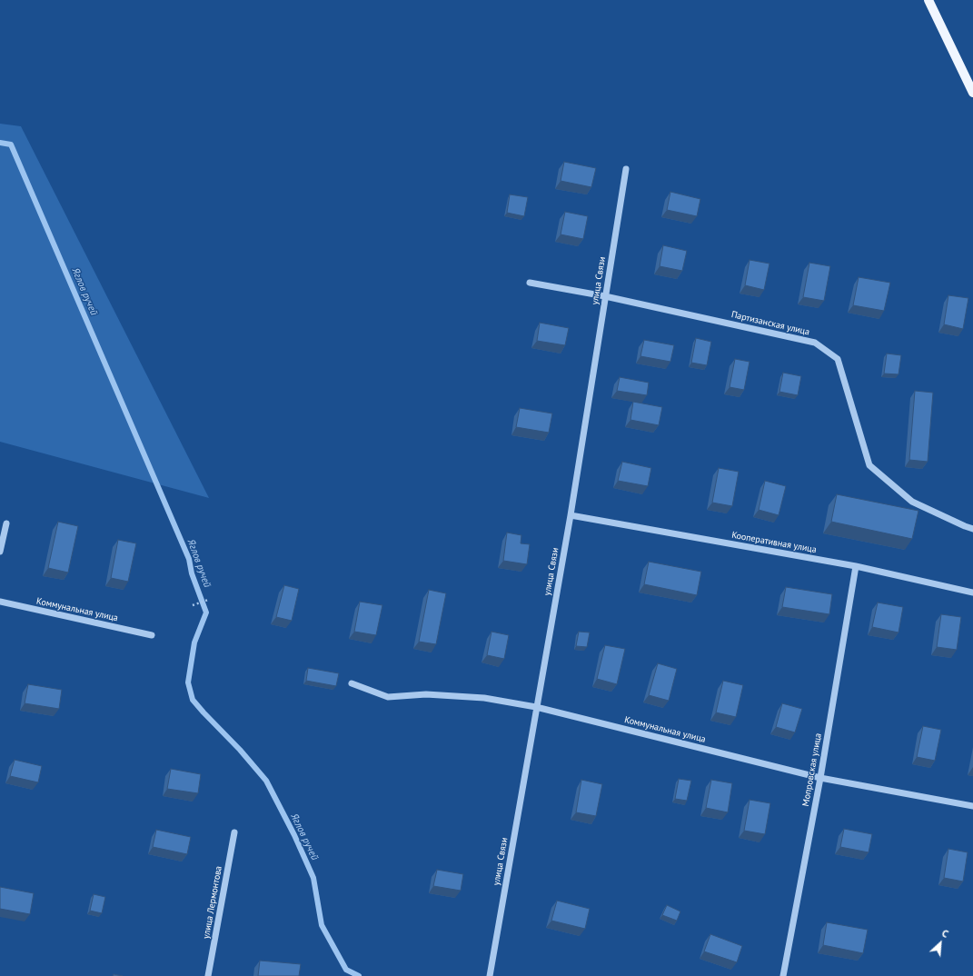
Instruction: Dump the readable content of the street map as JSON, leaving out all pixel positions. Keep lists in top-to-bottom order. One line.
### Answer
{"streets":{"street":["улица Связи","Партизанская улица","Кооперативная улица","Коммунальная улица","Мопровская улица","улица Лермонтова"]},"crossings":[["улица Связи","Партизанская улица"],["улица Связи","Кооперативная улица"],["улица Связи","Коммунальная улица"],["Кооперативная улица","Мопровская улица"],["Коммунальная улица","Мопровская улица"]],"water":["Яглов ручей"],"north":"top right"}
